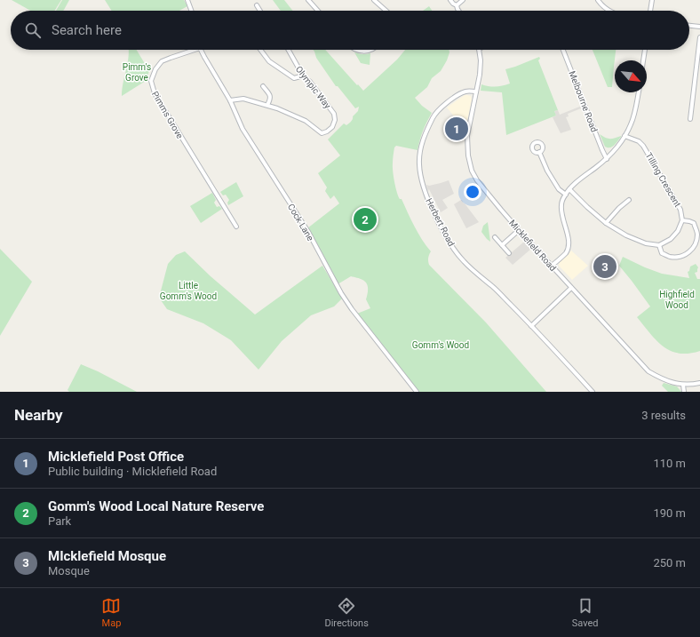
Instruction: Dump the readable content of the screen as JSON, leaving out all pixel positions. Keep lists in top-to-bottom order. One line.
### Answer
{"streets":{"street":["Olympic Way","Melbourne Road","Pimms Grove","Tilling Crescent","Cock Lane","Herbert Road","Micklefield Road"]},"crossings":[["Olympic Way","Cock Lane"],["Herbert Road","Micklefield Road"]],"parks":["Pimm's Grove","Little Gomm's Wood","Highfield Wood","Gomm's Wood"],"north":"bottom right","page":{"search":"Search here","pins":["1","2","3"],"heading":["Nearby","3 results"],"list":[{"mark":"1","name":"Micklefield Post Office","note":"Public building · Micklefield Road","value":"110 m"},{"mark":"2","name":"Gomm's Wood Local Nature Reserve","note":"Park","value":"190 m"},{"mark":"3","name":"MIcklefield Mosque","note":"Mosque","value":"250 m"}],"nav":["Map","Directions","Saved"]}}
